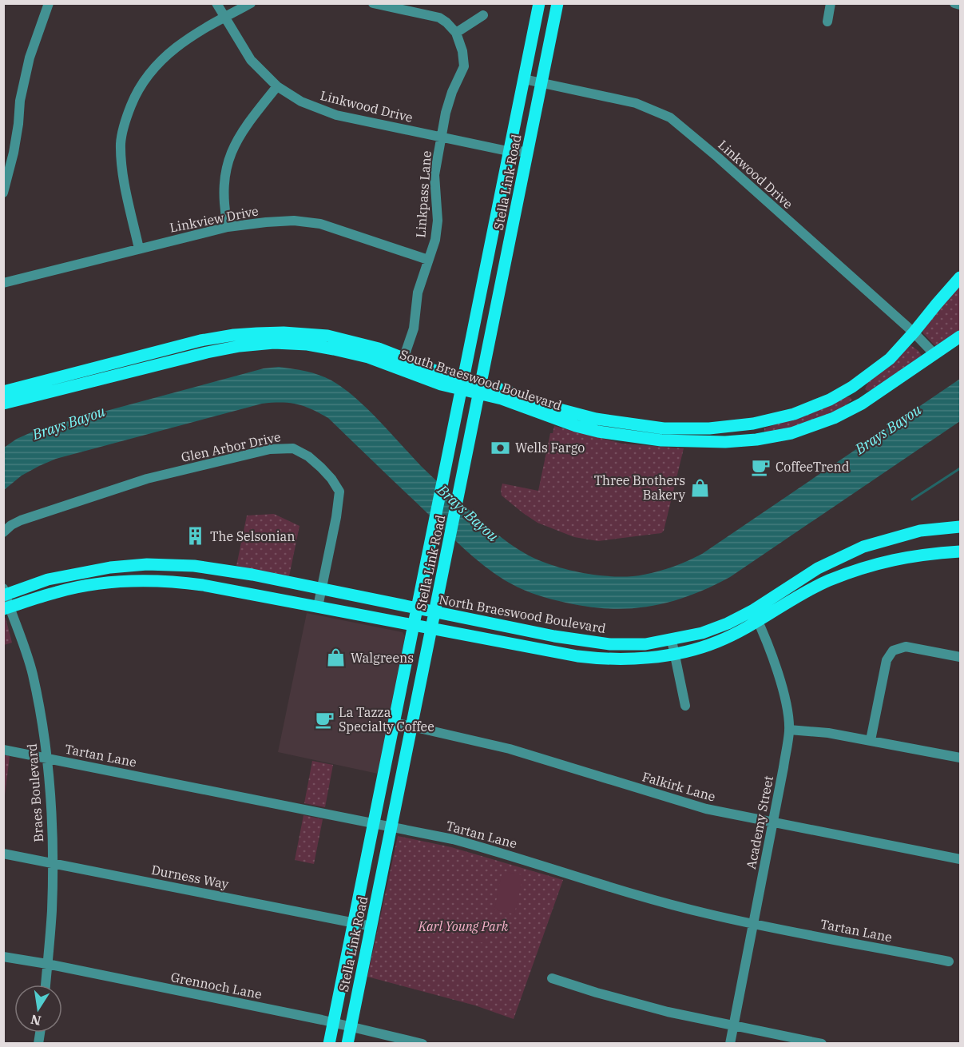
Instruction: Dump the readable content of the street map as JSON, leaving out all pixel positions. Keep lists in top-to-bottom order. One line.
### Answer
{"streets":{"main road":["Stella Link Road","South Braeswood Boulevard","North Braeswood Boulevard"],"street":["Linkwood Drive","Linkpass Lane","Linkview Drive","Glen Arbor Drive","Tartan Lane","Falkirk Lane","Braes Boulevard","Academy Street","Durness Way","Grennoch Lane"]},"crossings":[["Linkwood Drive","Stella Link Road"],["Linkwood Drive","Linkpass Lane"],["Linkwood Drive","South Braeswood Boulevard"],["Stella Link Road","South Braeswood Boulevard"],["Stella Link Road","North Braeswood Boulevard"],["Stella Link Road","Tartan Lane"],["Stella Link Road","Falkirk Lane"],["Stella Link Road","Durness Way"],["Stella Link Road","Grennoch Lane"],["Linkpass Lane","Linkview Drive"],["Linkpass Lane","South Braeswood Boulevard"],["Glen Arbor Drive","North Braeswood Boulevard"],["North Braeswood Boulevard","Braes Boulevard"],["North Braeswood Boulevard","Academy Street"],["Tartan Lane","Braes Boulevard"],["Tartan Lane","Academy Street"],["Falkirk Lane","Academy Street"],["Braes Boulevard","Durness Way"],["Braes Boulevard","Grennoch Lane"]],"water":["Brays Bayou"],"parks":["Karl Young Park"],"places":{"bank":["Wells Fargo"],"cafe":["CoffeeTrend","La Tazza Specialty Coffee"],"shop":["Three Brothers Bakery","Walgreens"],"building":["The Selsonian"]},"north":"bottom"}
